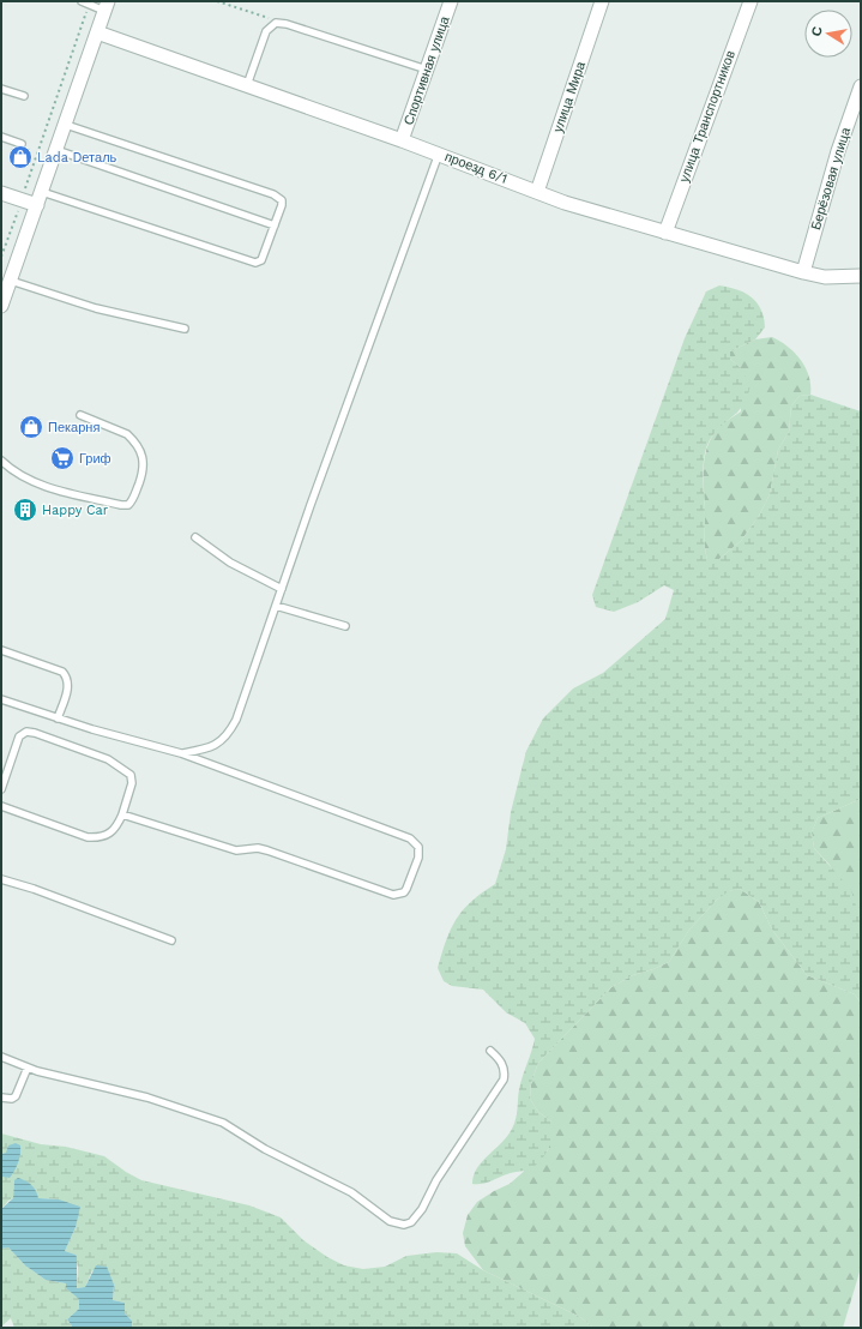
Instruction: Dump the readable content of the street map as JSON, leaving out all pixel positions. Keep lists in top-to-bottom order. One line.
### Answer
{"streets":{"street":["Спортивная улица","улица Мира","улица Транспортников","проезд 6/1","Берёзовая улица"]},"crossings":[["Спортивная улица","проезд 6/1"],["улица Мира","проезд 6/1"],["улица Транспортников","проезд 6/1"],["проезд 6/1","Берёзовая улица"]],"places":{"shop":["Lada Dеталь","Пекарня"],"supermarket":["Гриф"],"building":["Happy Car"]},"north":"left"}
